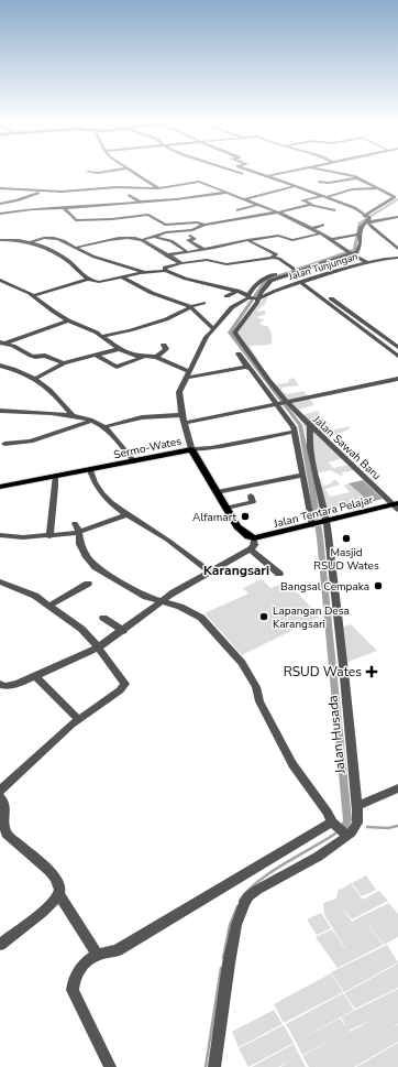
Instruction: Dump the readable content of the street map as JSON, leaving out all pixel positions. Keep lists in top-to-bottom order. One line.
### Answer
{"streets":{"main road":["Sermo-Wates","Jalan Tentara Pelajar"],"street":["Jalan Tunjungan","Jalan Sawah Baru","Jalan Husada"]},"crossings":[["Sermo-Wates","Jalan Tentara Pelajar"],["Jalan Sawah Baru","Jalan Tentara Pelajar"],["Jalan Tentara Pelajar","Jalan Husada"]],"districts":["Karangsari"],"places":{"other":["Alfamart","Masjid RSUD Wates","Bangsal Cempaka","Lapangan Desa Karangsari"],"health":["RSUD Wates"]}}
